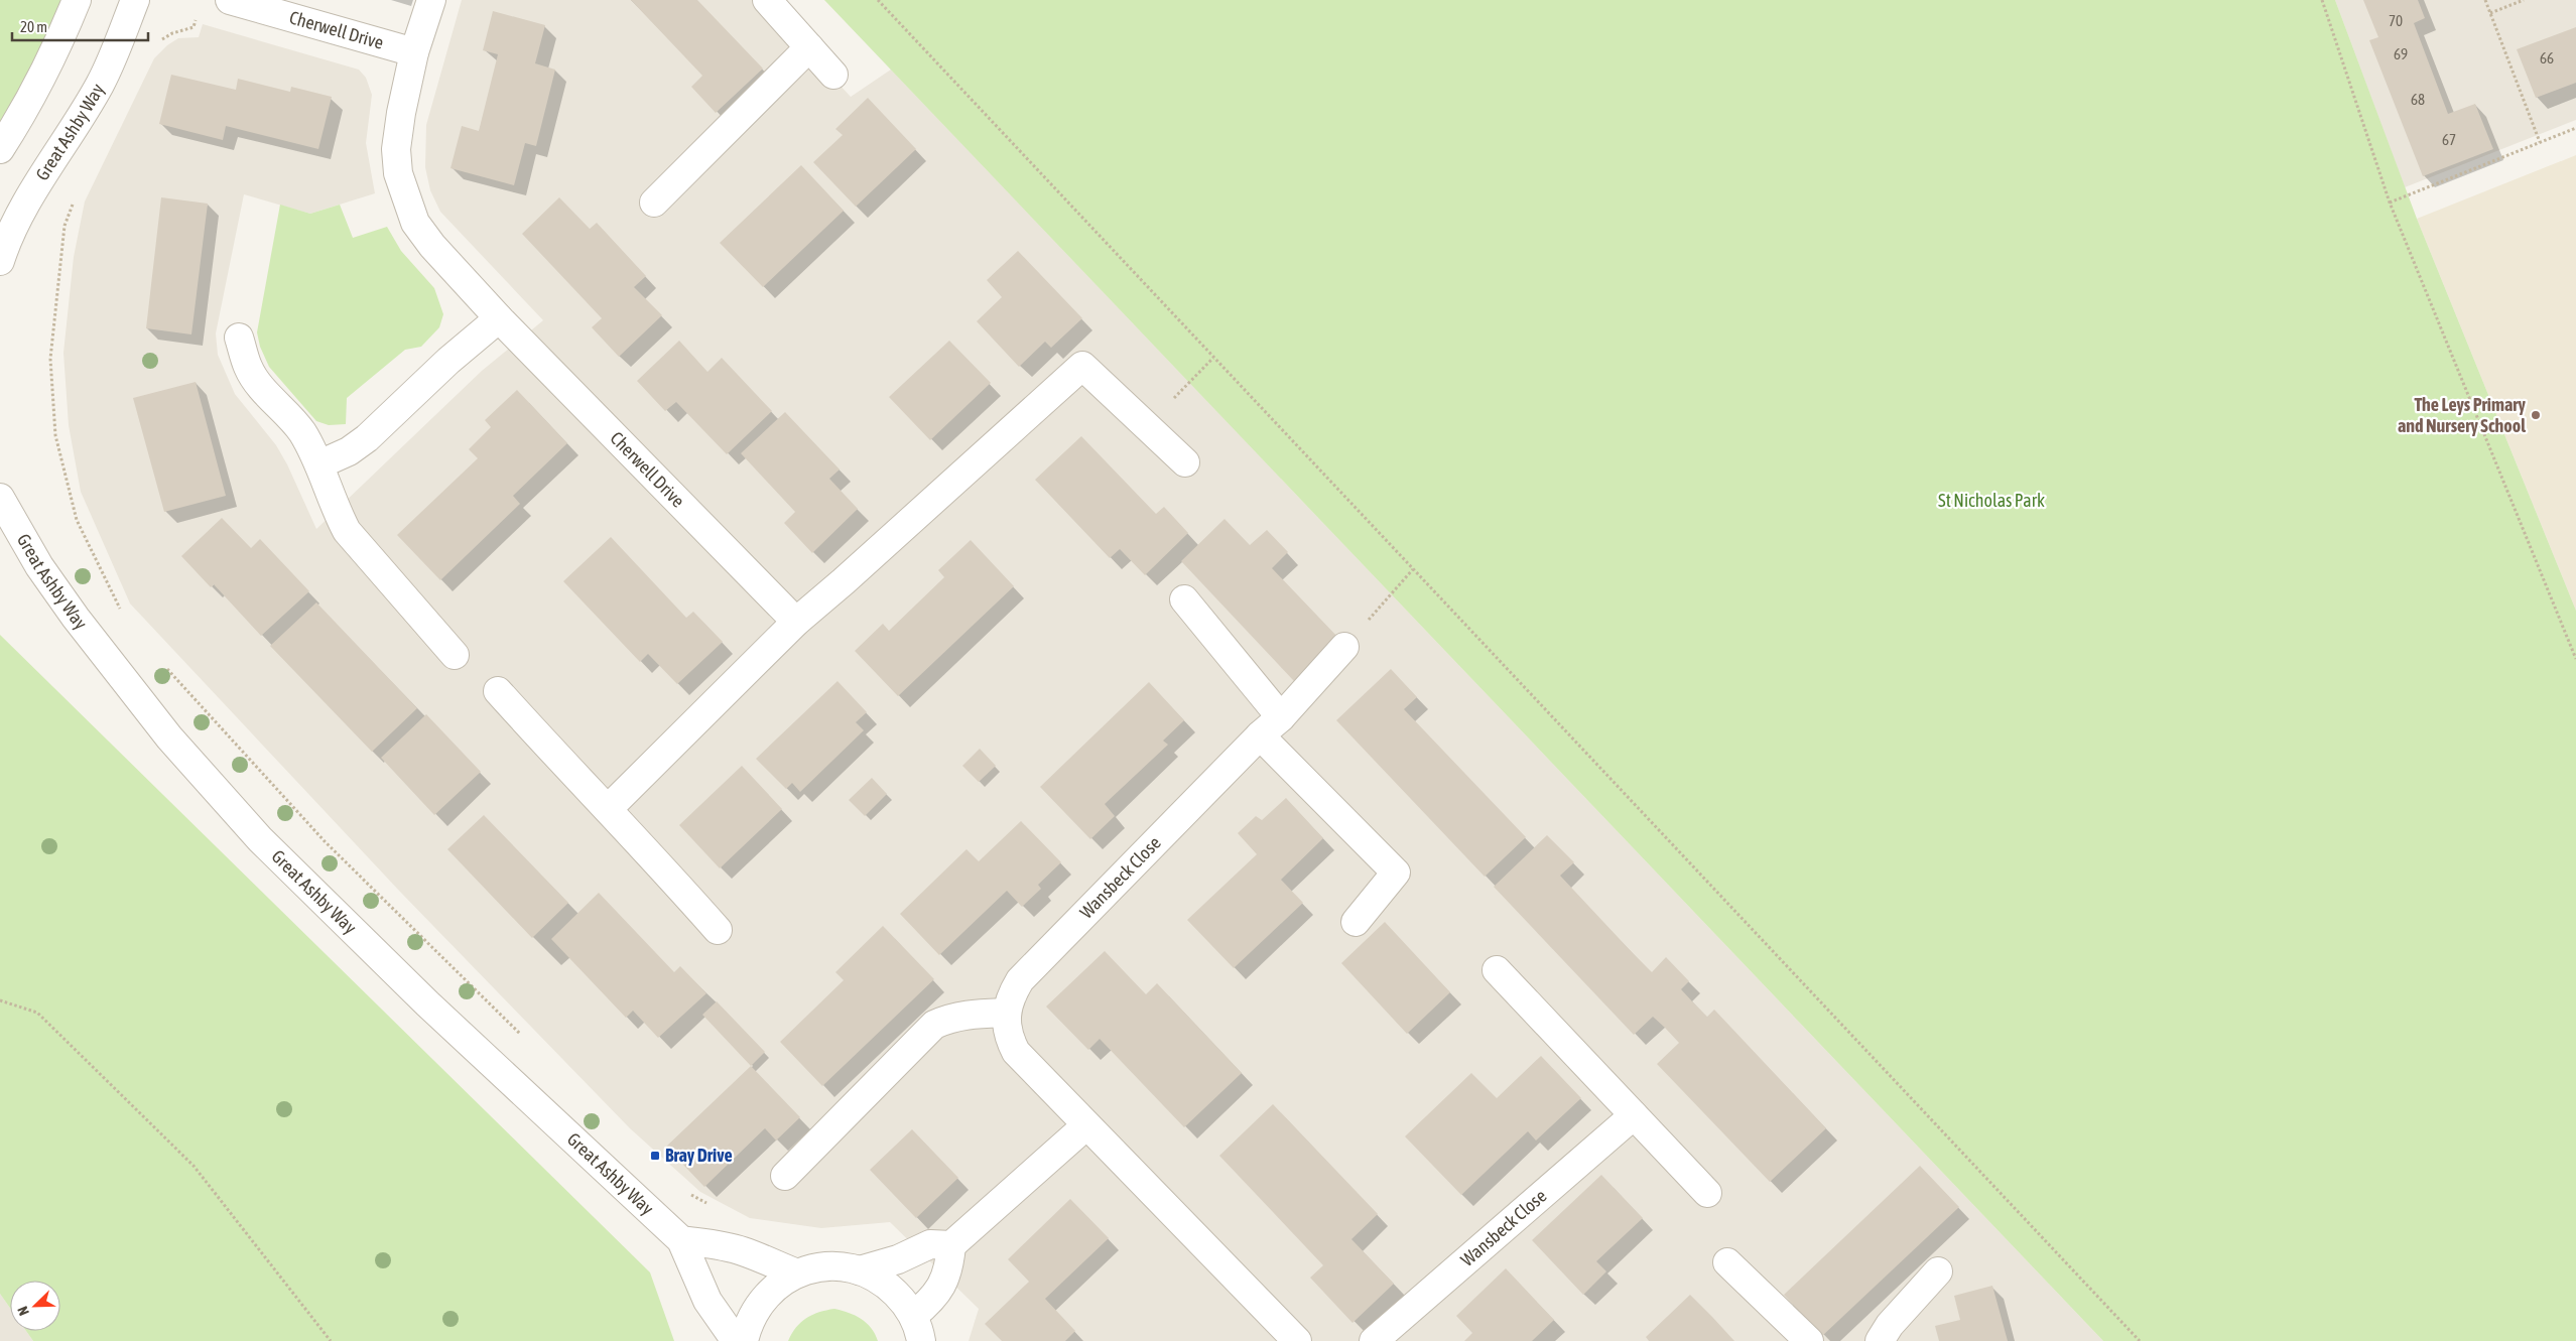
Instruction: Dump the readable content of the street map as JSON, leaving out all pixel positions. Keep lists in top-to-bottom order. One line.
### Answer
{"streets":{"street":["Cherwell Drive","Great Ashby Way","Wansbeck Close"]},"parks":["St Nicholas Park"],"places":{"other":["The Leys Primary and Nursery School"],"transit":["Bray Drive"]},"house_numbers":["70","69","66","68","67"],"scale_bar":"20 m","north":"bottom left"}
